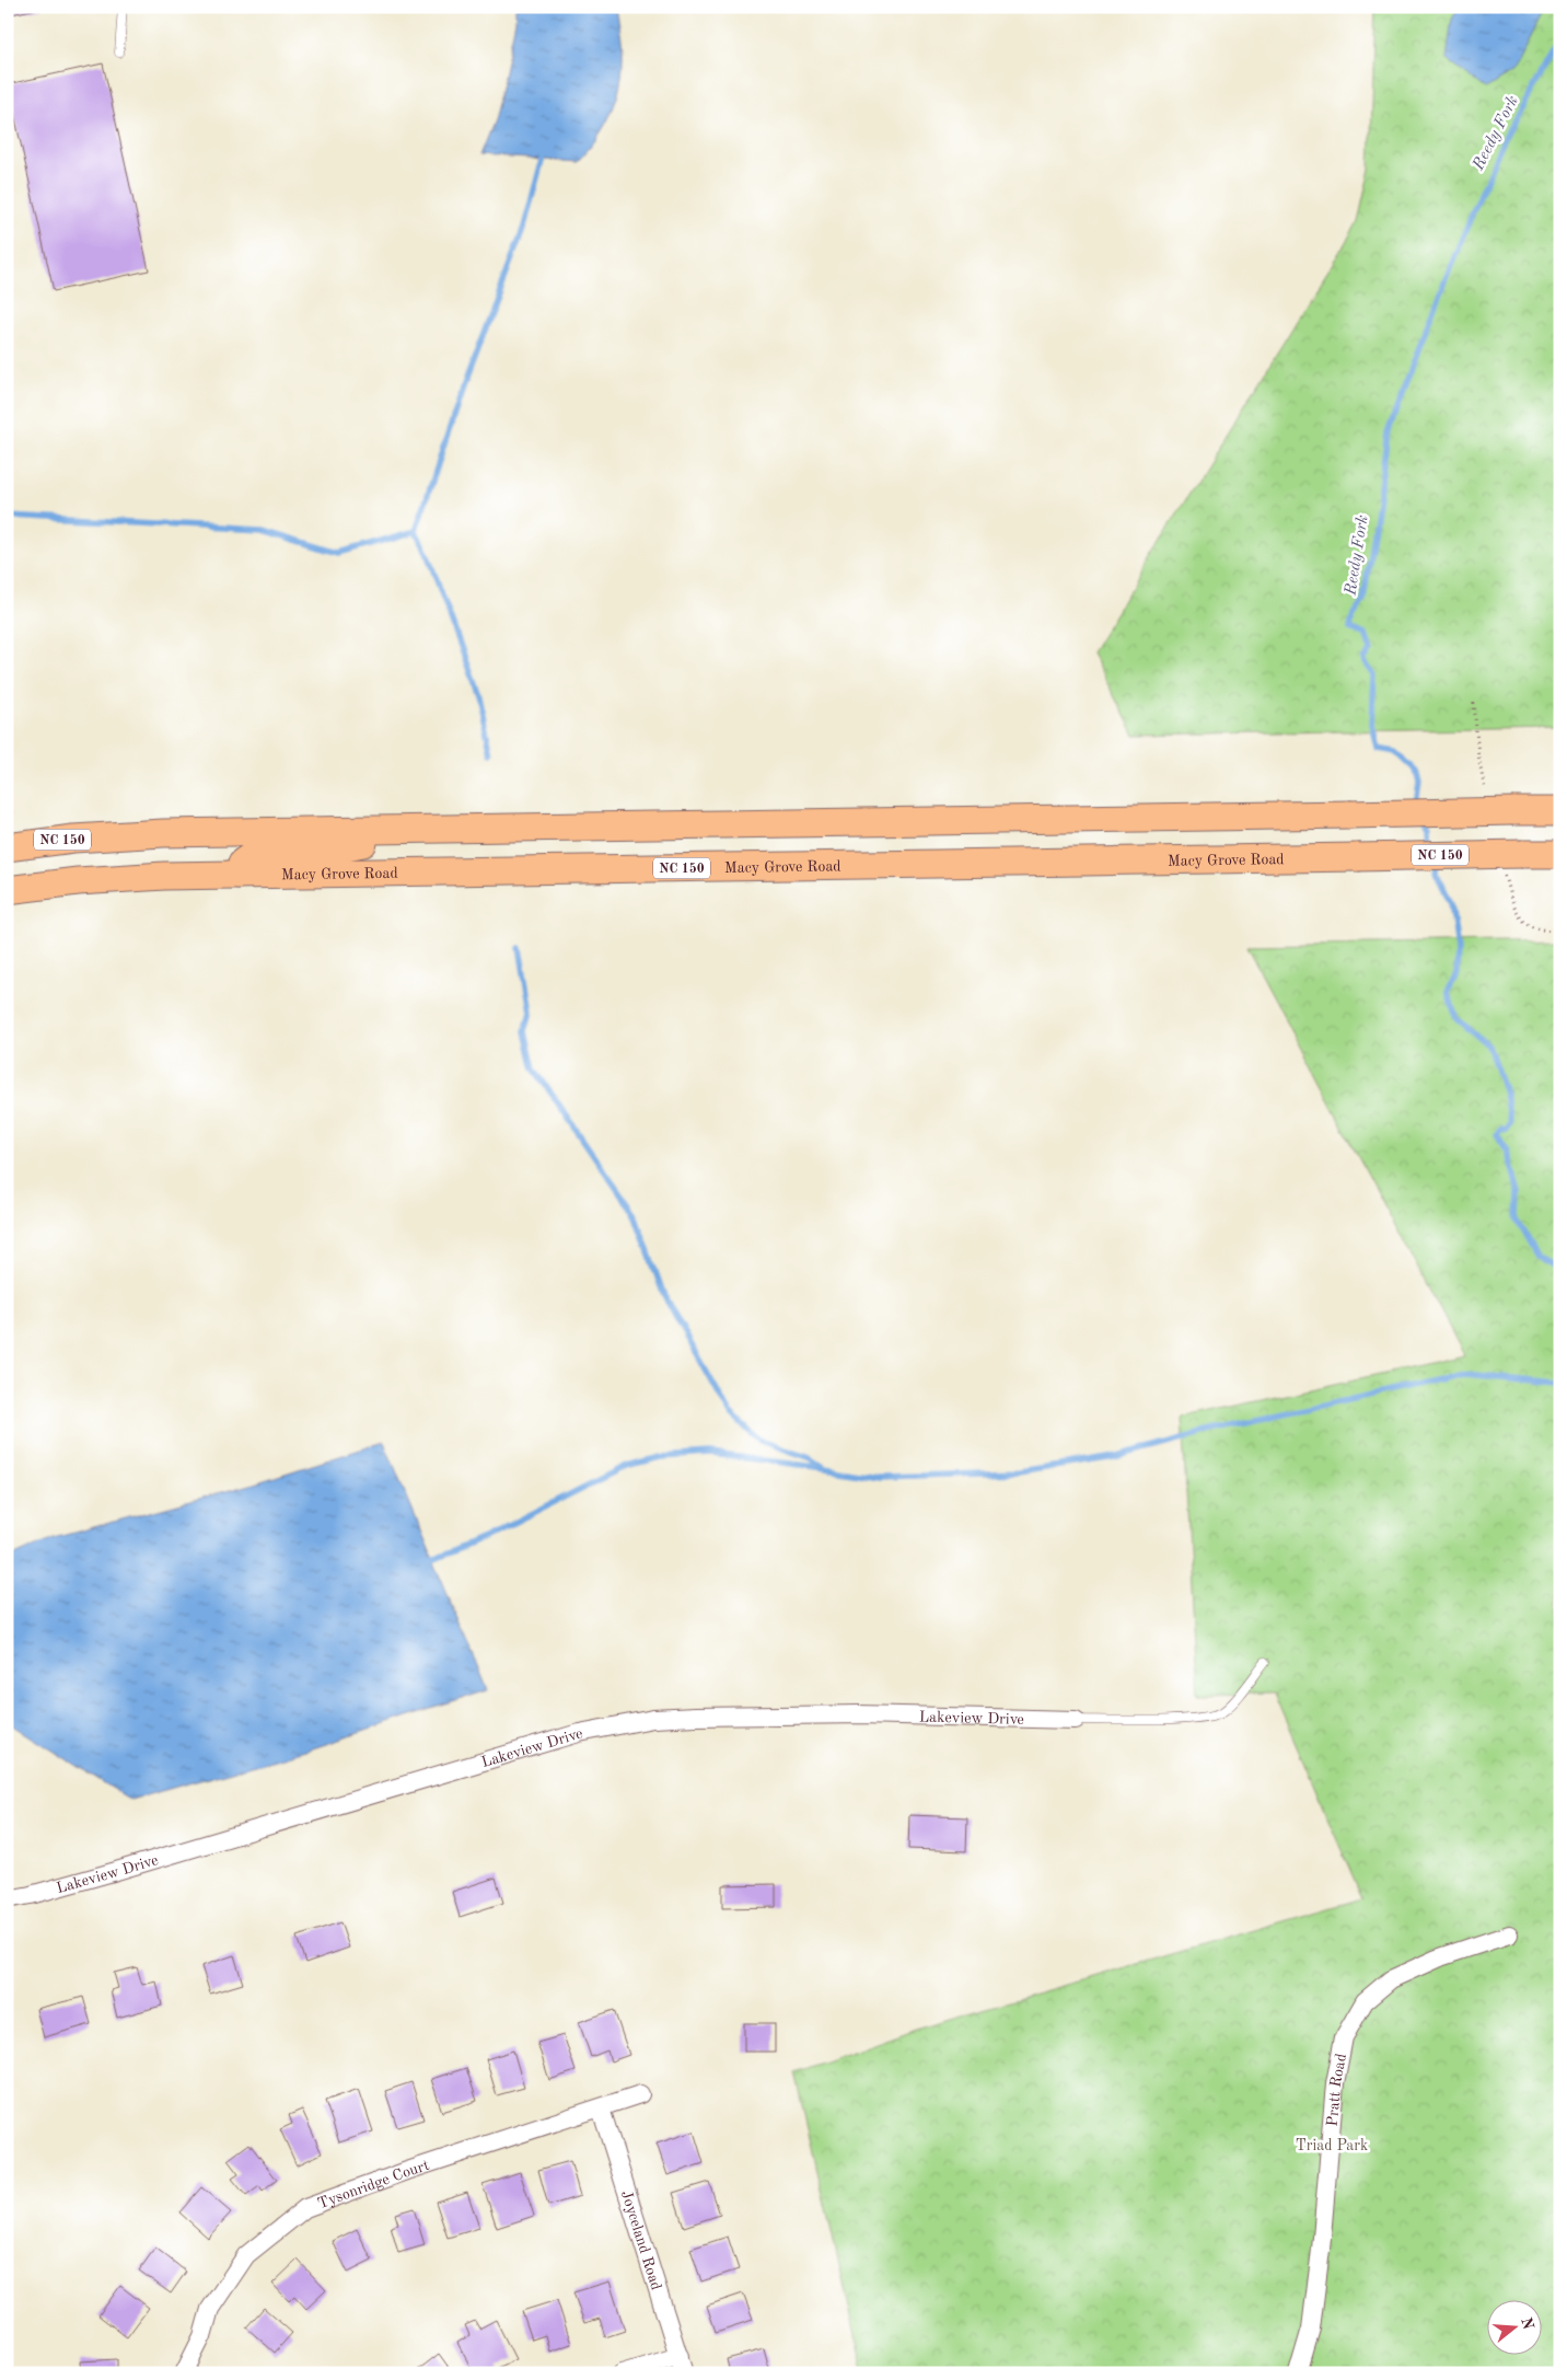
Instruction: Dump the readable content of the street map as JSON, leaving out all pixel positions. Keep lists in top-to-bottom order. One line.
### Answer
{"streets":{"main road":["NC 150","Macy Grove Road"],"street":["Lakeview Drive","Pratt Road","Tysonridge Court","Joyceland Road"]},"crossings":[["Tysonridge Court","Joyceland Road"]],"water":["Reedy Fork"],"parks":["Triad Park"],"north":"right"}
